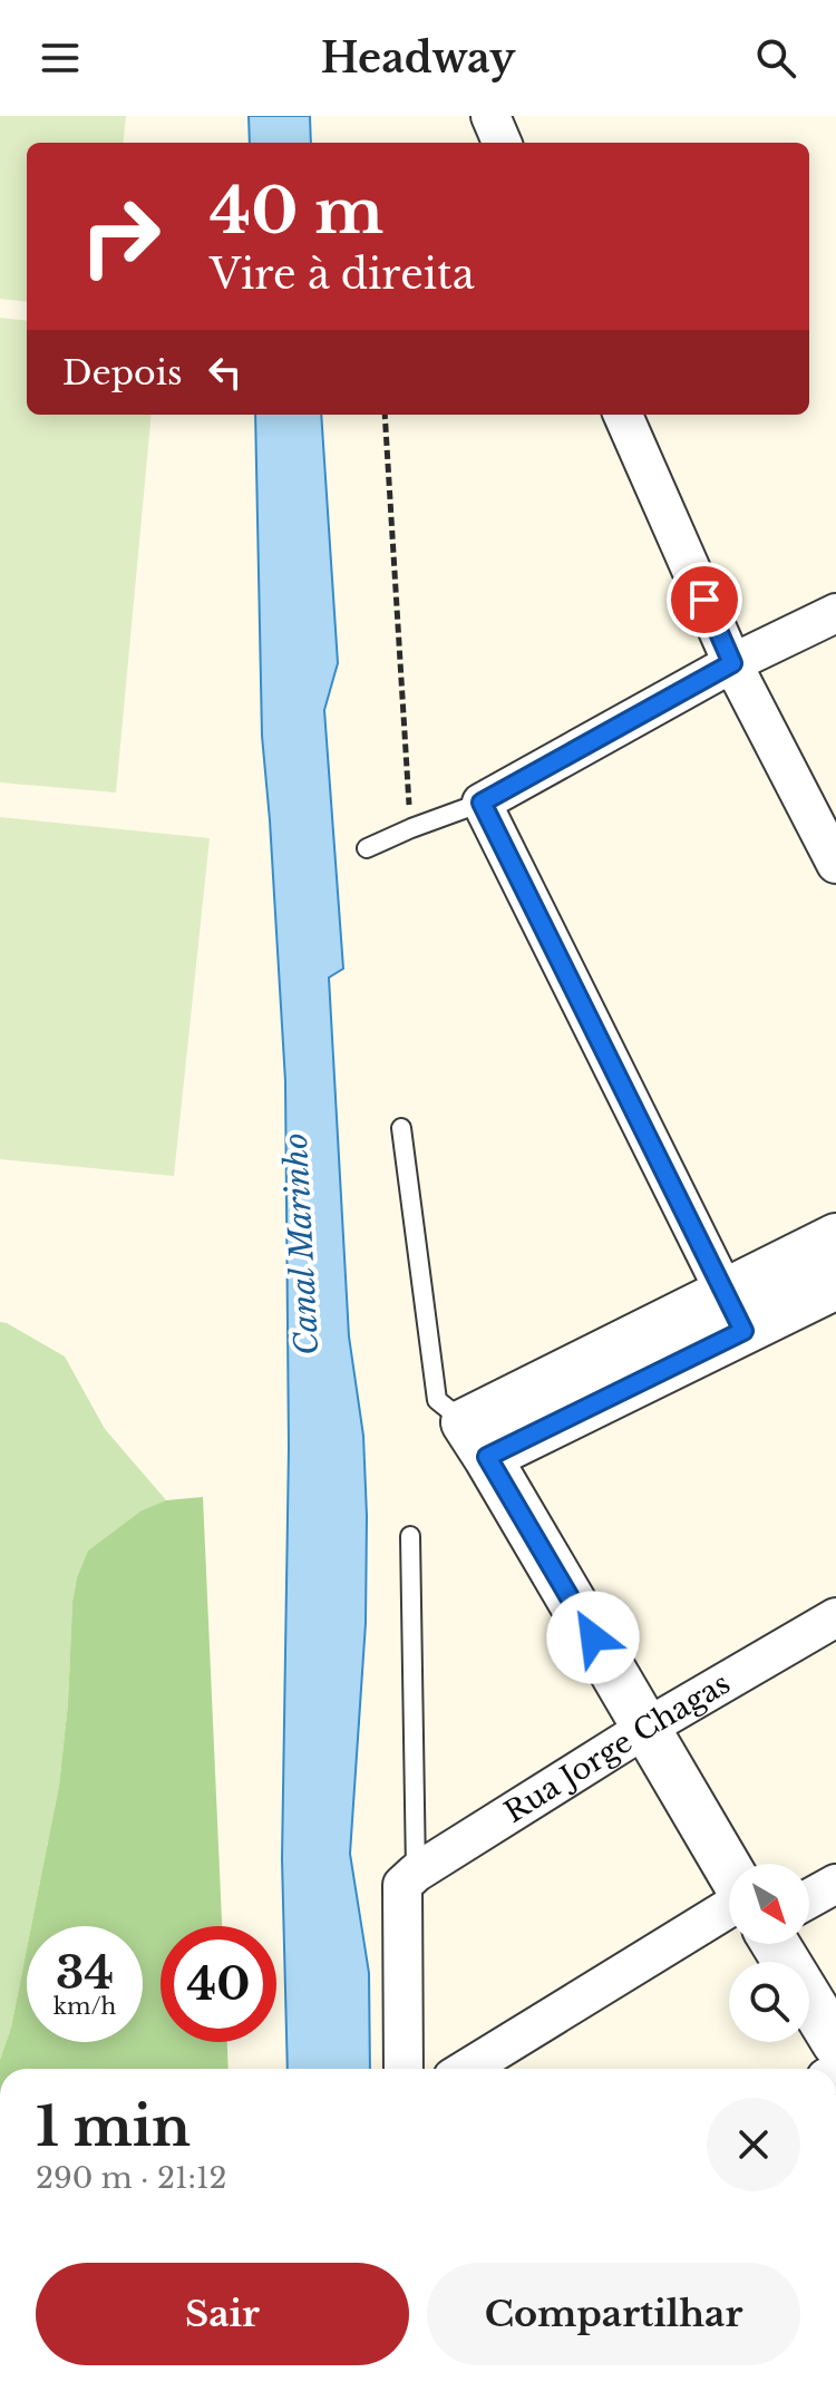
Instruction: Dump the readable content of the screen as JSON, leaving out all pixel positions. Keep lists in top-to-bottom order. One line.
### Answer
{"streets":{"street":["Rua Jorge Chagas"]},"water":["Canal Marinho"],"north":"bottom right","page":{"header":"Headway","turn":["40 m","Vire à direita"],"then":"Depois","speed":"34 km/h","limit":"40","heading":["1 min","290 m · 21:12"],"buttons":["Sair","Compartilhar"]}}
